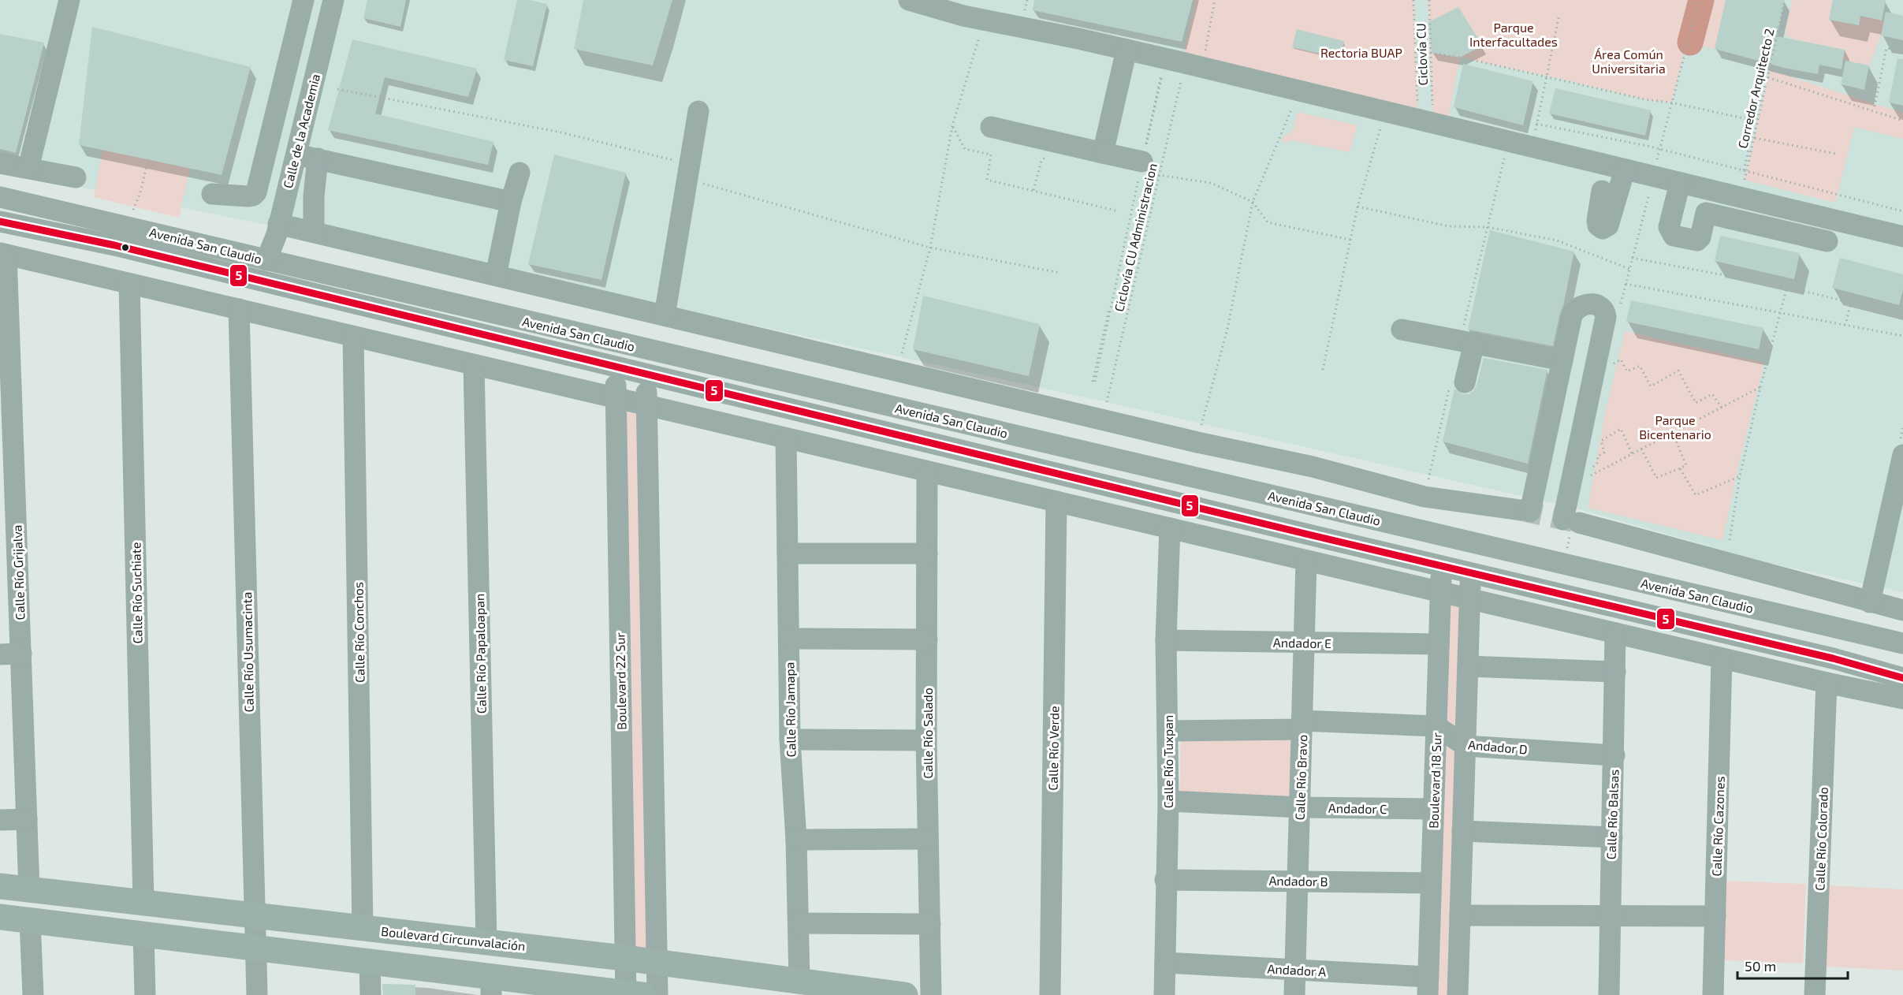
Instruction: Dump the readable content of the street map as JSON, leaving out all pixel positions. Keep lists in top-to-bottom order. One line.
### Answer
{"streets":{"main road":["Boulevard Circunvalación"],"street":["Calle de la Academia","Avenida San Claudio","Calle Río Grijalva","Calle Río Suchiate","Calle Río Conchos","Andador E","Calle Río Usumacinta","Calle Río Papaloapan","Boulevard 22 Sur","Calle Río Jamapa","Calle Río Salado","Andador D","Calle Río Verde","Calle Río Tuxpan","Calle Río Bravo","Boulevard 18 Sur","Andador C","Calle Río Balsas","Calle Río Cazones","Calle Río Colorado","Andador B","Andador A"],"path":["Ciclovía CU","Corredor Arquitecto 2","Ciclovía CU Administracion"]},"crossings":[["Calle de la Academia","Avenida San Claudio"],["Avenida San Claudio","Boulevard 22 Sur"],["Avenida San Claudio","Boulevard 18 Sur"],["Calle Río Grijalva","Boulevard Circunvalación"],["Calle Río Suchiate","Boulevard Circunvalación"],["Calle Río Conchos","Boulevard Circunvalación"],["Andador E","Calle Río Tuxpan"],["Andador E","Calle Río Bravo"],["Andador E","Boulevard 18 Sur"],["Calle Río Usumacinta","Boulevard Circunvalación"],["Calle Río Papaloapan","Boulevard Circunvalación"],["Boulevard 22 Sur","Boulevard Circunvalación"],["Calle Río Jamapa","Boulevard Circunvalación"],["Andador D","Boulevard 18 Sur"],["Andador D","Calle Río Balsas"],["Calle Río Tuxpan","Andador C"],["Calle Río Tuxpan","Andador B"],["Calle Río Tuxpan","Andador A"],["Calle Río Bravo","Andador C"],["Calle Río Bravo","Andador B"],["Calle Río Bravo","Andador A"],["Boulevard 18 Sur","Andador C"],["Boulevard 18 Sur","Andador B"],["Boulevard 18 Sur","Andador A"]],"parks":["Parque Interfacultades","Rectoria BUAP","Área Común Universitaria","Parque Bicentenario"],"lines":["transit line 5"],"scale_bar":"50 m"}
